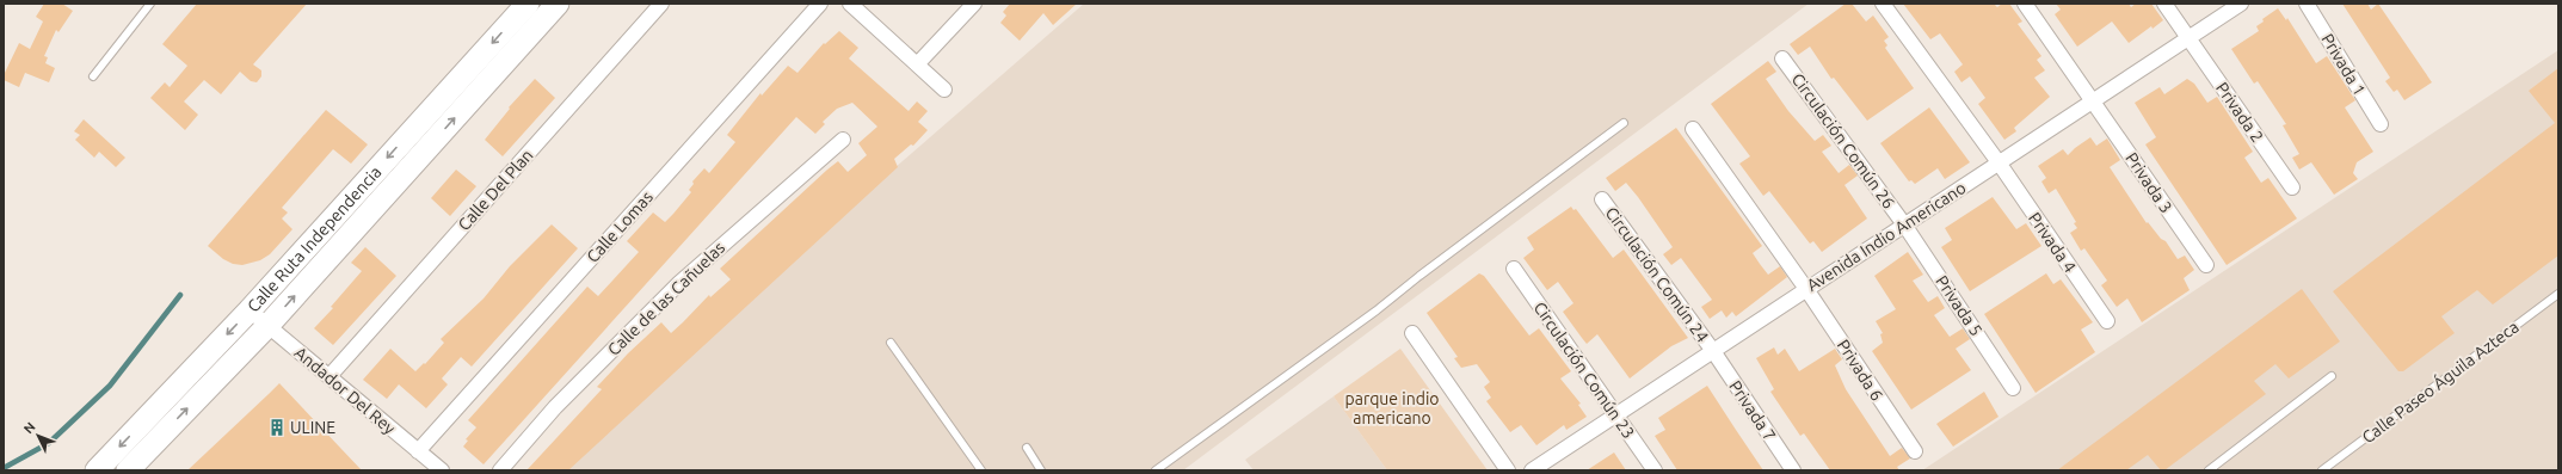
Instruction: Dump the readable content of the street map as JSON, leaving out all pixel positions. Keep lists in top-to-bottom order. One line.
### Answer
{"streets":{"main road":["Calle Ruta Independencia"],"street":["Privada 1","Privada 2","Circulación Común 26","Privada 3","Calle Del Plan","Calle Lomas","Avenida Indio Americano","Privada 4","Circulación Común 24","Calle de las Cañuelas","Privada 5","Circulación Común 23","Privada 6","Andador Del Rey","Privada 7"],"lane":["Calle Paseo Águila Azteca"]},"crossings":[["Privada 2","Avenida Indio Americano"],["Circulación Común 26","Avenida Indio Americano"],["Circulación Común 26","Privada 5"],["Privada 3","Avenida Indio Americano"],["Calle Del Plan","Andador Del Rey"],["Calle Lomas","Andador Del Rey"],["Avenida Indio Americano","Privada 4"],["Avenida Indio Americano","Circulación Común 24"],["Avenida Indio Americano","Privada 5"],["Avenida Indio Americano","Circulación Común 23"],["Avenida Indio Americano","Privada 6"],["Avenida Indio Americano","Privada 7"],["Calle Ruta Independencia","Andador Del Rey"],["Circulación Común 24","Privada 7"]],"parks":["parque indio americano"],"places":{"building":["ULINE"]},"north":"top left"}
